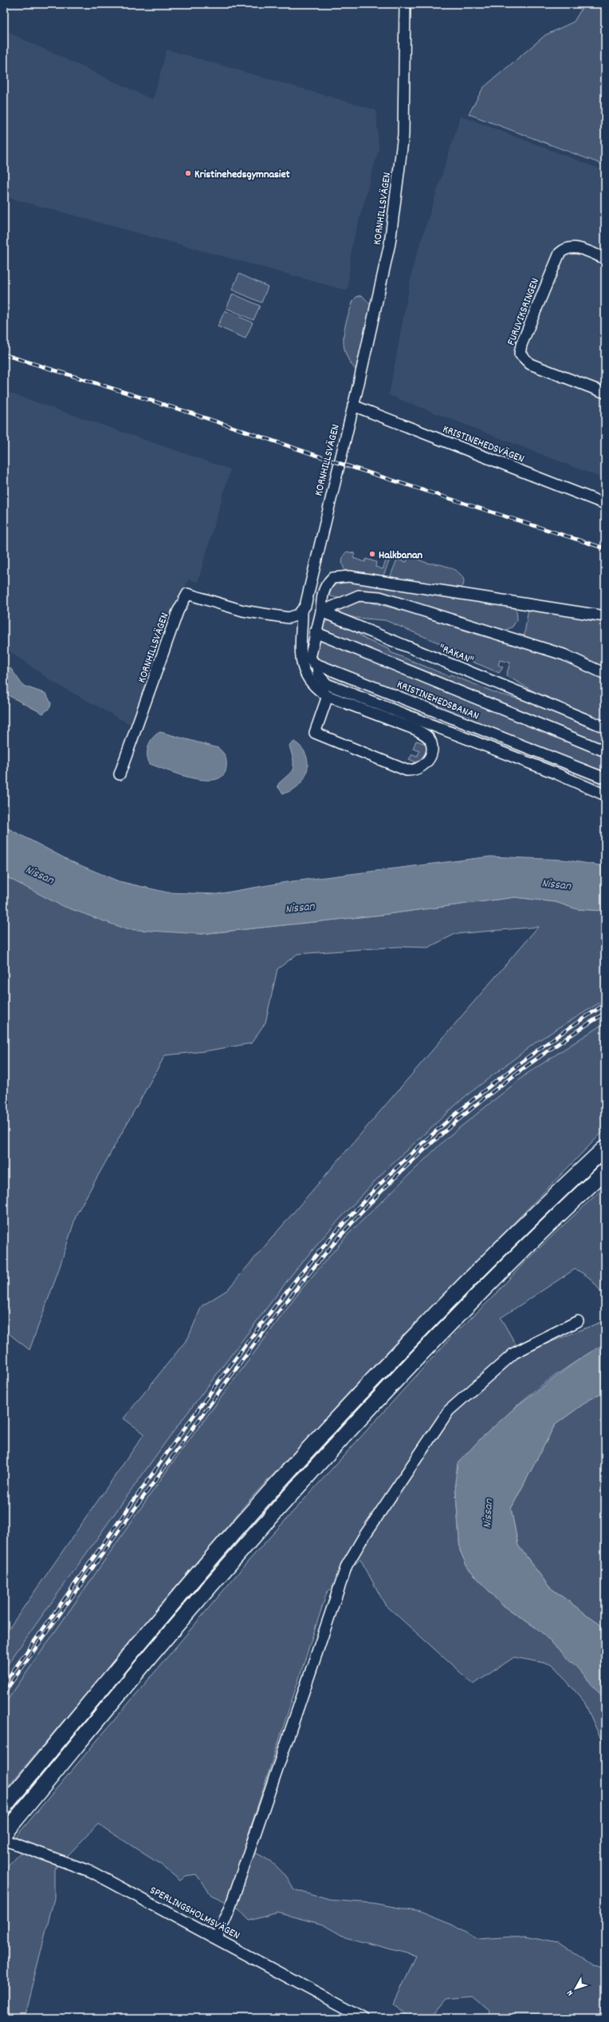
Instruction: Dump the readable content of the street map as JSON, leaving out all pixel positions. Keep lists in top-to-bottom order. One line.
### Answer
{"streets":{"street":["KORNHILLSVÄGEN","FURUVIKSRINGEN","KRISTINEHEDSVÄGEN","\"RAKAN\"","KRISTINEHEDSBANAN","SPERLINGSHOLMSVÄGEN"]},"crossings":[["KORNHILLSVÄGEN","KRISTINEHEDSVÄGEN"]],"water":["Nissan"],"places":["Kristinehedsgymnasiet","Halkbanan"],"north":"bottom left"}
